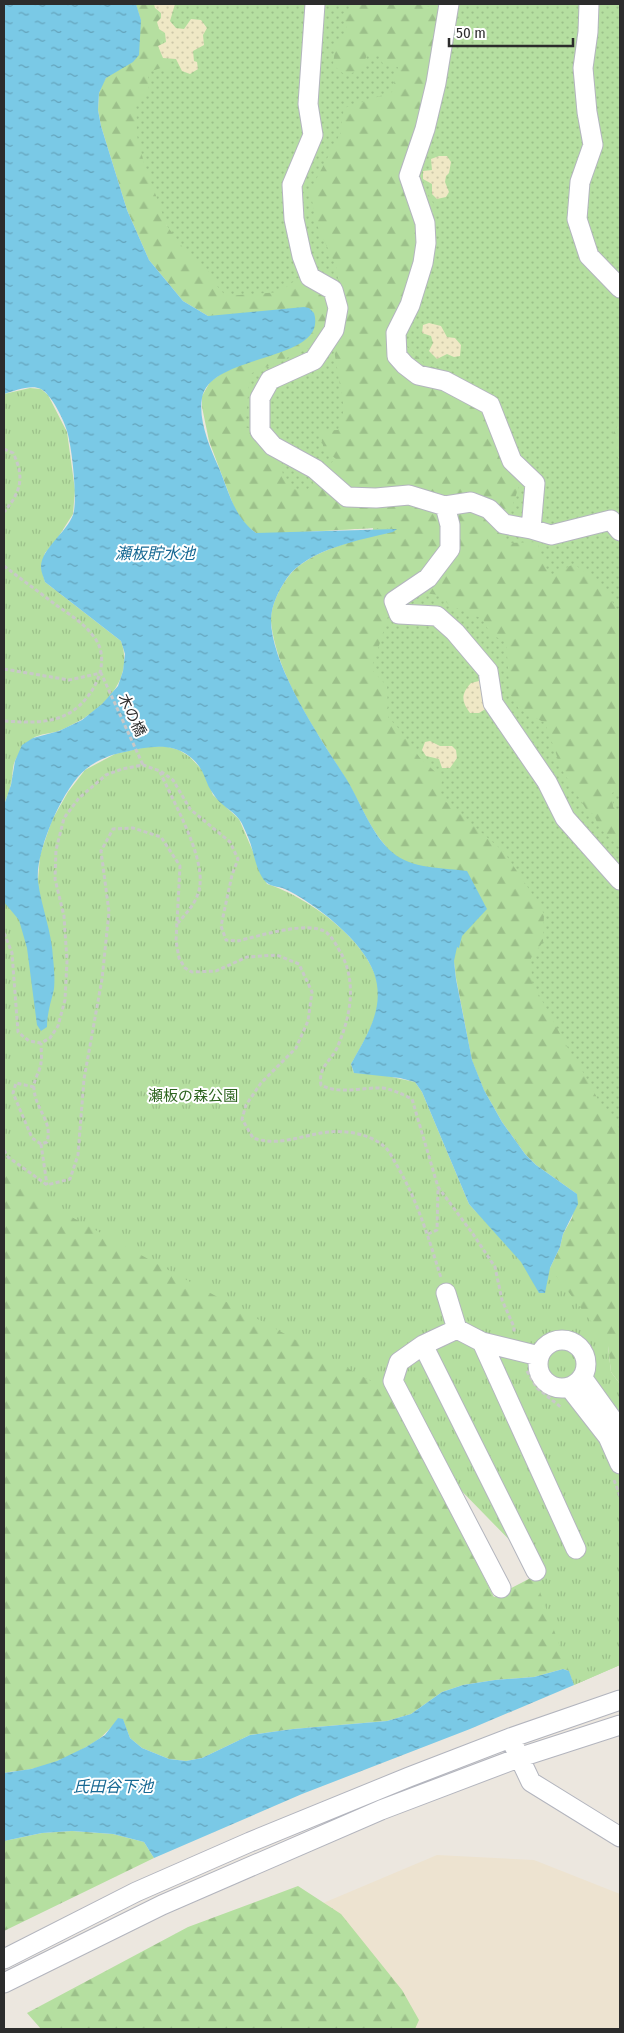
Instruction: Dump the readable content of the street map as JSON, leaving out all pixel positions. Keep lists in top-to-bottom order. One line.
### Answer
{"streets":{"path":["木の橋"]},"water":["瀬板貯水池","氏田谷下池"],"parks":["瀬板の森公園"],"scale_bar":"50 m"}
